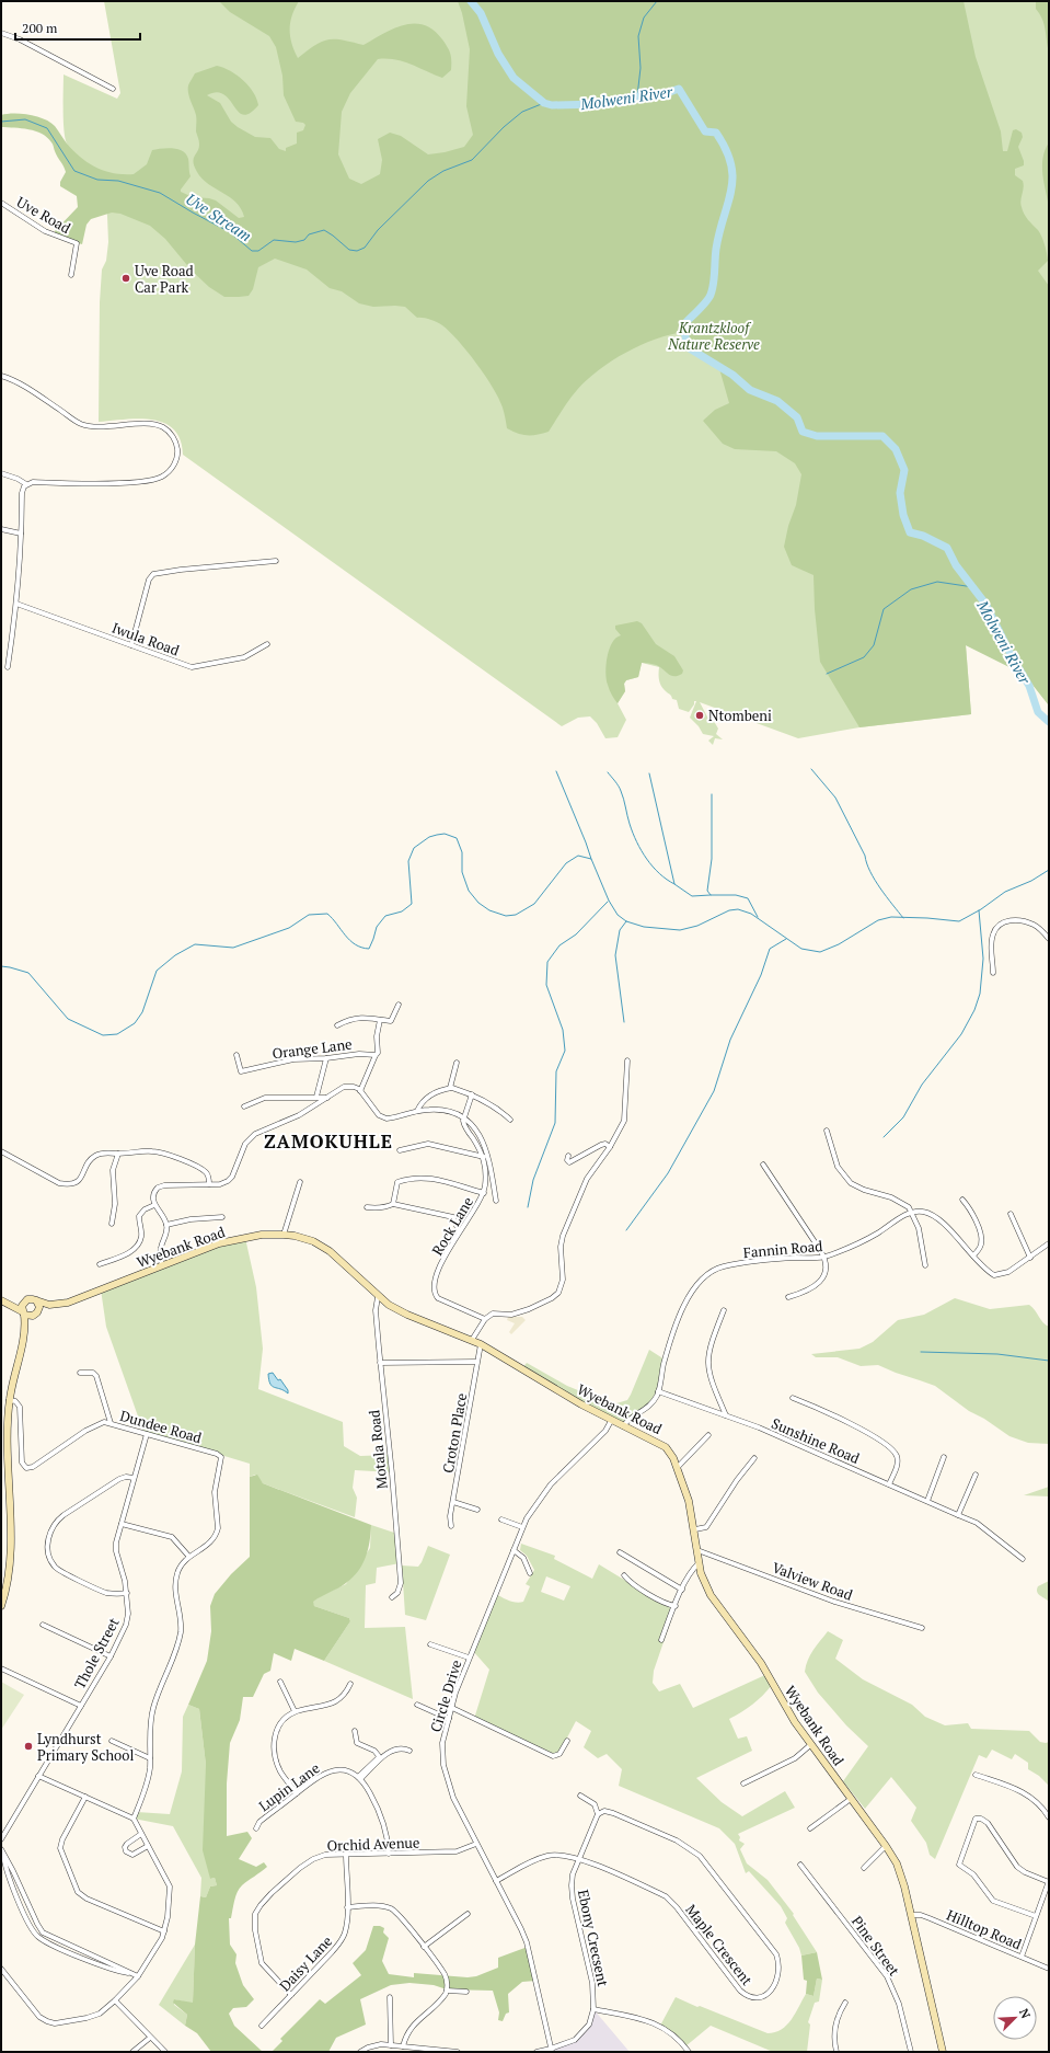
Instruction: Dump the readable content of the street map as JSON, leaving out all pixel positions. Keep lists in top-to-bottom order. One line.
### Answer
{"streets":{"street":["Uve Road","Iwula Road","Orange Lane","Rock Lane","Wyebank Road","Fannin Road","Dundee Road","Croton Place","Sunshine Road","Motala Road","Valview Road","Thole Street","Circle Drive","Lupin Lane","Orchid Avenue","Hilltop Road","Ebony Crecsent","Maple Crescent","Pine Street","Daisy Lane"]},"crossings":[["Wyebank Road","Fannin Road"],["Wyebank Road","Croton Place"],["Wyebank Road","Motala Road"],["Wyebank Road","Valview Road"],["Wyebank Road","Circle Drive"],["Wyebank Road","Hilltop Road"],["Fannin Road","Sunshine Road"],["Dundee Road","Thole Street"],["Circle Drive","Orchid Avenue"],["Circle Drive","Ebony Crecsent"],["Circle Drive","Maple Crescent"],["Orchid Avenue","Daisy Lane"],["Ebony Crecsent","Maple Crescent"]],"districts":["ZAMOKUHLE"],"water":["Molweni River","Uve Stream"],"parks":["Krantzkloof Nature Reserve"],"places":["Uve Road Car Park","Ntombeni","Lyndhurst Primary School"],"scale_bar":"200 m","north":"top right"}
